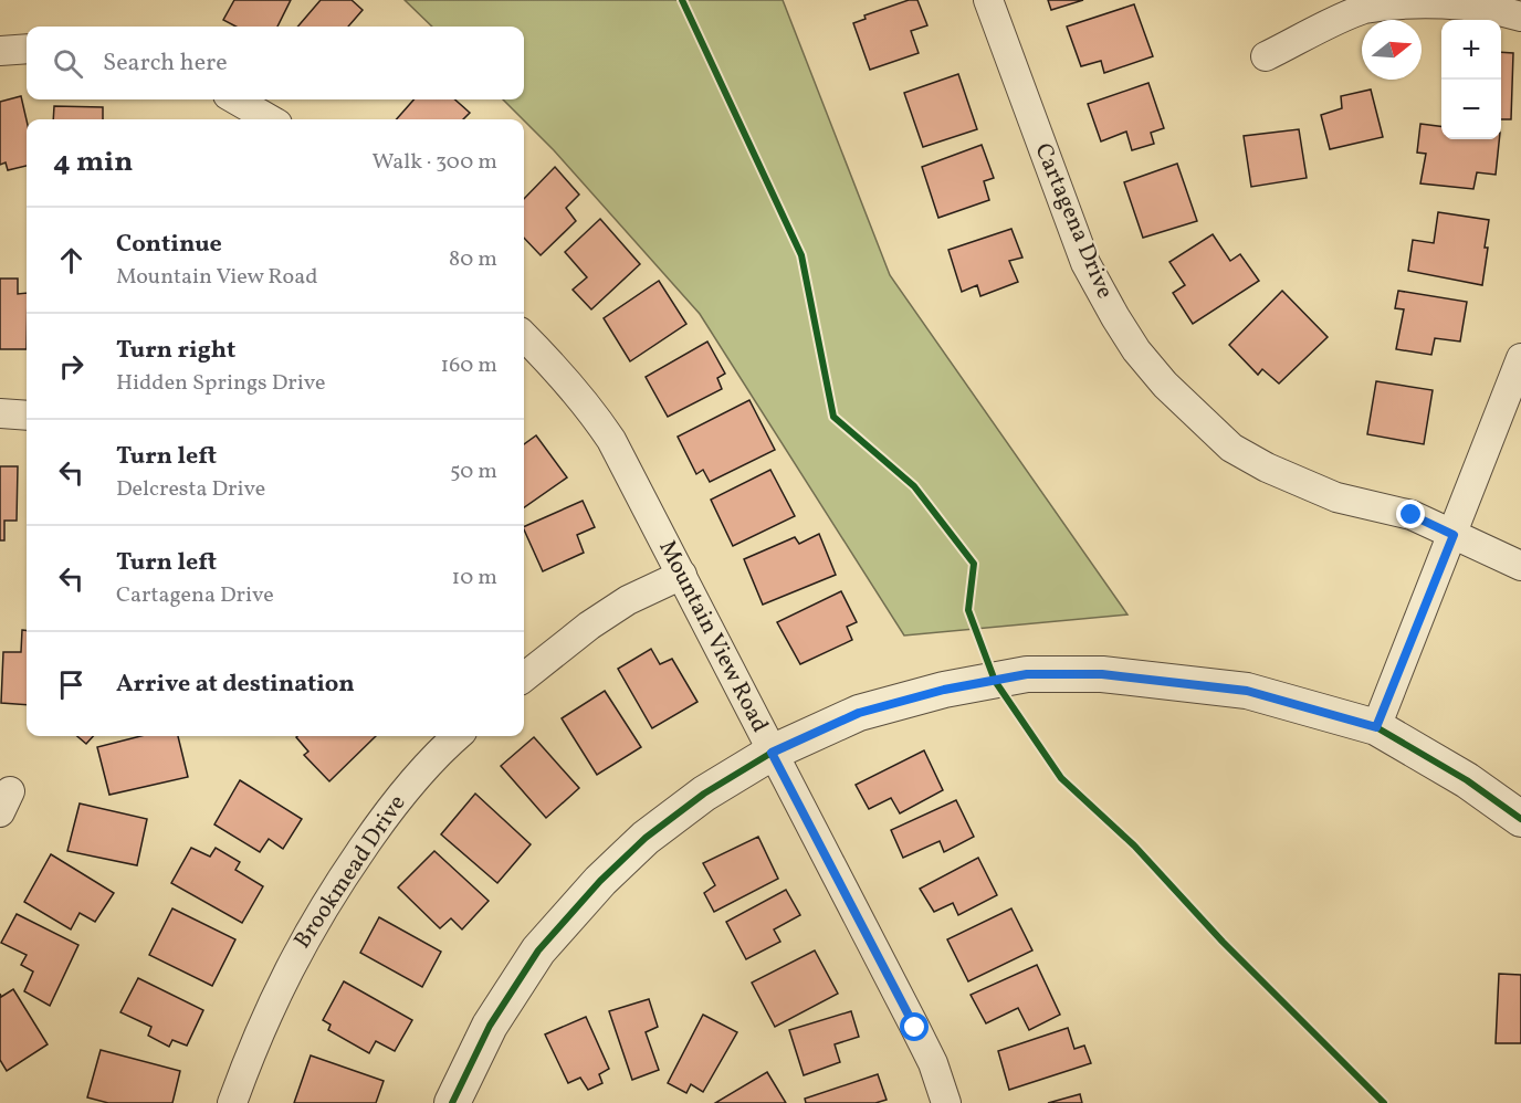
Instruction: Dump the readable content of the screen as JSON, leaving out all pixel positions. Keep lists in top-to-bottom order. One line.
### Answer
{"streets":{"street":["Cartagena Drive","Mountain View Road","Brookmead Drive"]},"north":"right","page":{"map_buttons":["+","−"],"search":"Search here","heading":["4 min","Walk · 300 m"],"list":[["Continue","Mountain View Road","80 m"],["Turn right","Hidden Springs Drive","160 m"],["Turn left","Delcresta Drive","50 m"],["Turn left","Cartagena Drive","10 m"],"Arrive at destination"]}}
